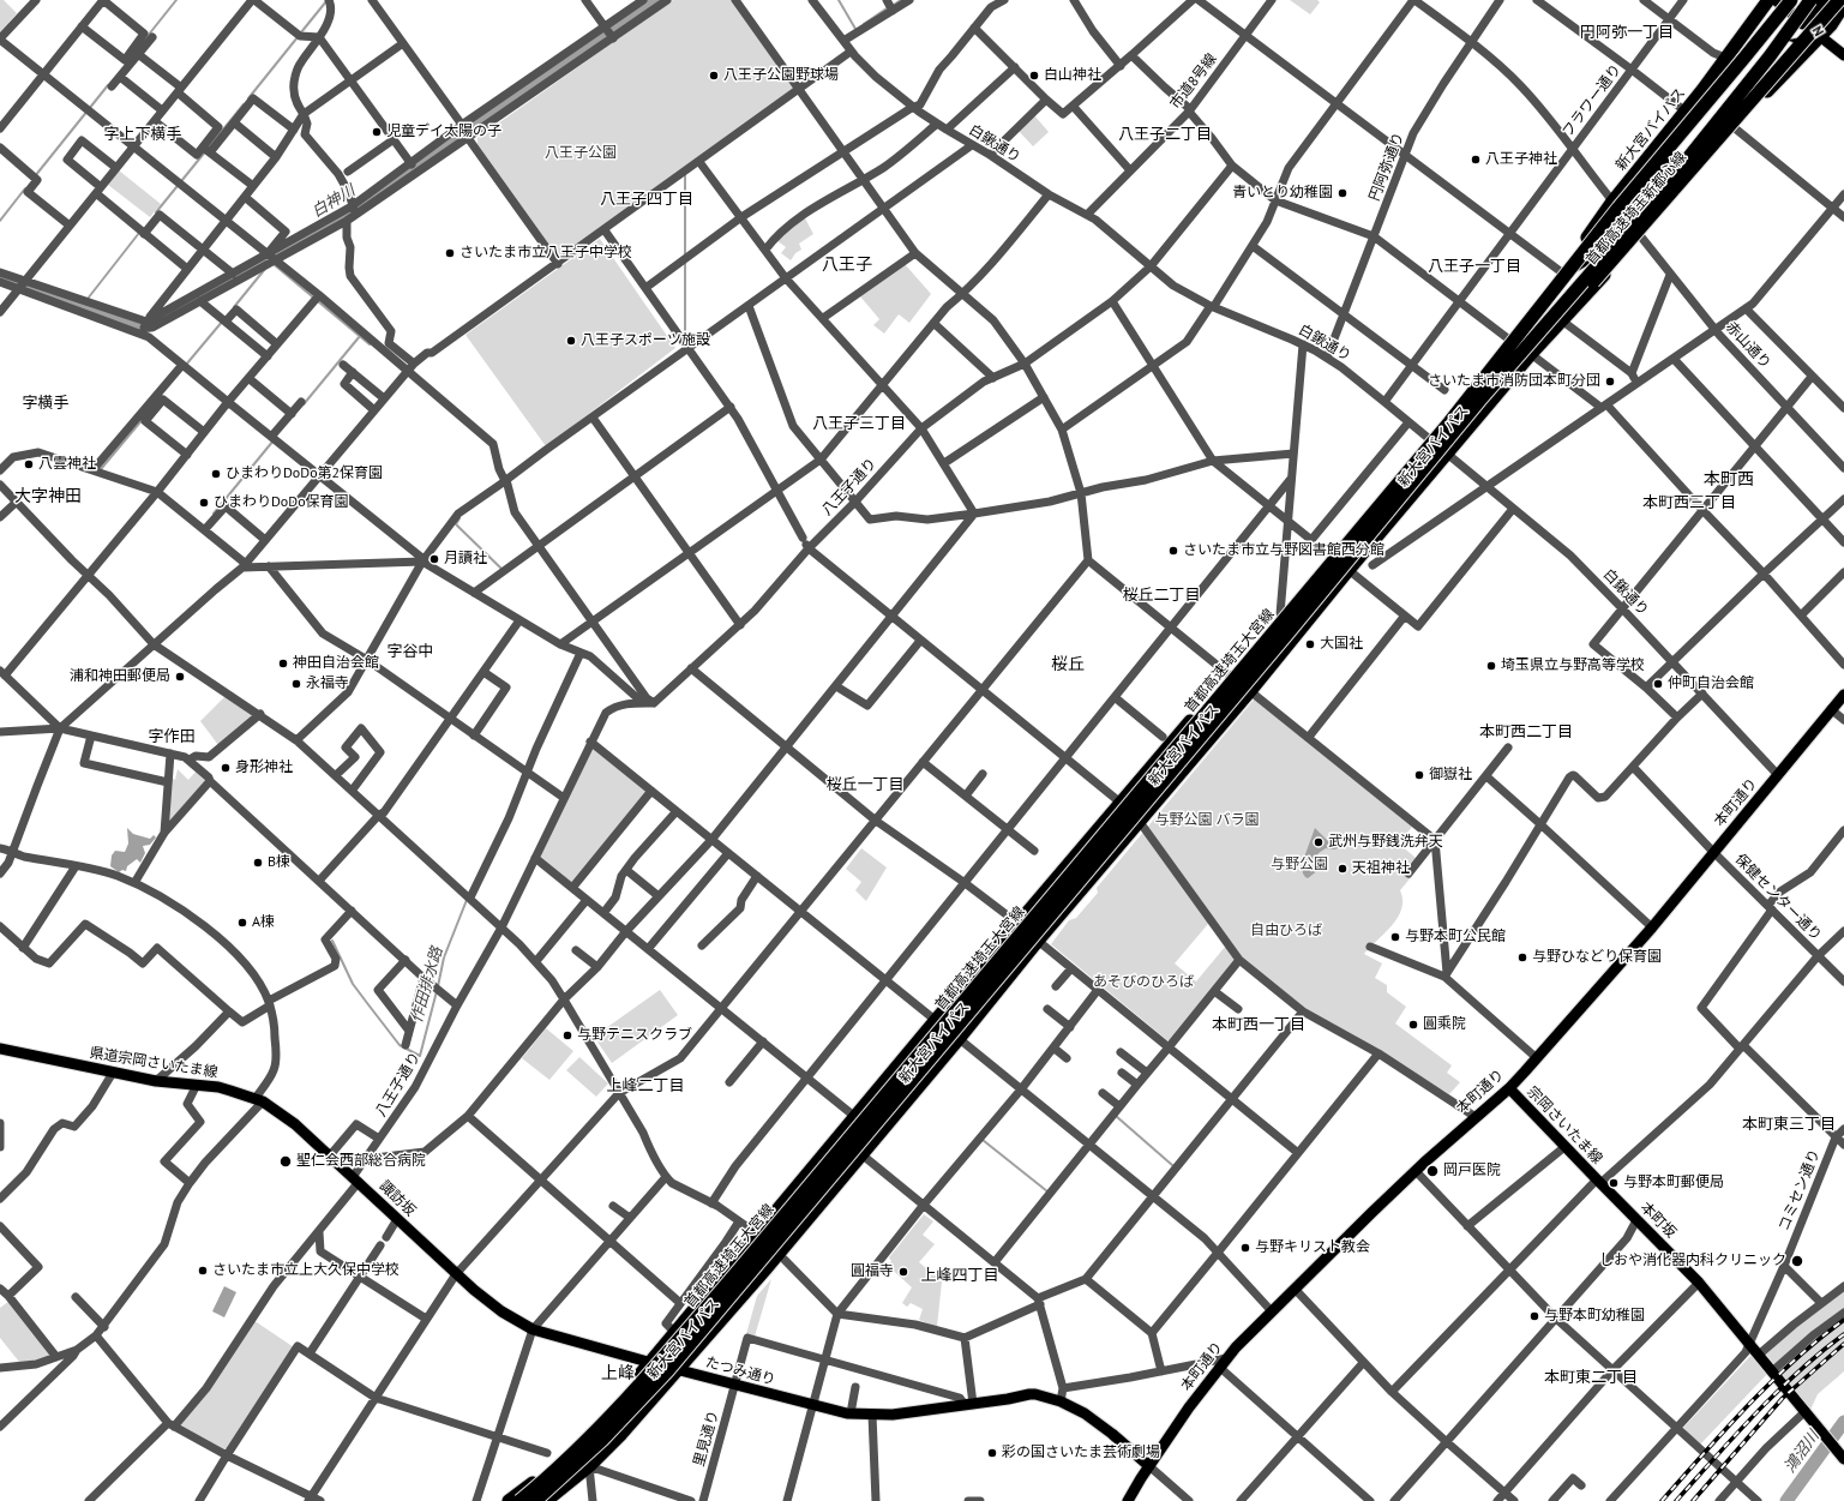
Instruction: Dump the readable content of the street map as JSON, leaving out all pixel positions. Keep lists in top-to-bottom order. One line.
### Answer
{"streets":{"highway":["新大宮バイパス","首都高速埼玉新都心線","首都高速埼玉大宮線"],"main road":["本町通り","県道宗岡さいたま線","宗岡さいたま線","諏訪坂","本町坂","たつみ通り"],"street":["市道8号線","フラワー通り","白鍬通り","円阿弥通り","赤山通り","八王子通り","保健センター通り","コミセン通り","里見通り"]},"crossings":[["市道8号線","白鍬通り"],["フラワー通り","白鍬通り"],["フラワー通り","赤山通り"],["新大宮バイパス","白鍬通り"],["新大宮バイパス","赤山通り"],["新大宮バイパス","たつみ通り"],["白鍬通り","円阿弥通り"],["白鍬通り","八王子通り"],["白鍬通り","本町通り"],["円阿弥通り","赤山通り"],["首都高速埼玉新都心線","首都高速埼玉大宮線"],["八王子通り","諏訪坂"],["本町通り","保健センター通り"],["本町通り","宗岡さいたま線"],["本町通り","たつみ通り"],["県道宗岡さいたま線","諏訪坂"],["宗岡さいたま線","本町坂"],["コミセン通り","本町坂"],["諏訪坂","たつみ通り"],["たつみ通り","里見通り"]],"districts":["円阿弥一丁目","字上下横手","八王子二丁目","八王子四丁目","八王子","八王子一丁目","字横手","八王子三丁目","本町西","大字神田","本町西三丁目","桜丘二丁目","字谷中","桜丘","本町西二丁目","字作田","桜丘一丁目","本町西一丁目","上峰二丁目","本町東三丁目","上峰四丁目","上峰","本町東二丁目"],"water":["白神川","作田排水路","鴻沼川"],"parks":["八王子公園","与野公園 バラ園","与野公園","自由ひろば","あそびのひろば"],"places":["八王子公園野球場","白山神社","児童デイ太陽の子","八王子神社","青いとり幼稚園","さいたま市立八王子中学校","八王子スポーツ施設","さいたま市消防団本町分団","八雲神社","ひまわりDoDo第2保育園","ひまわりDoDo保育園","さいたま市立与野図書館西分館","月讀社","大国社","神田自治会館","埼玉県立与野高等学校","浦和神田郵便局","永福寺","仲町自治会館","身形神社","御嶽社","武州与野銭洗弁天","B棟","天祖神社","A棟","与野本町公民館","与野ひなどり保育園","圓乘院","与野テニスクラブ","聖仁会西部総合病院","岡戸医院","与野本町郵便局","与野キリスト教会","しおや消化器内科クリニック","さいたま市立上大久保中学校","圓福寺","与野本町幼稚園","彩の国さいたま芸術劇場"],"north":"top right"}
